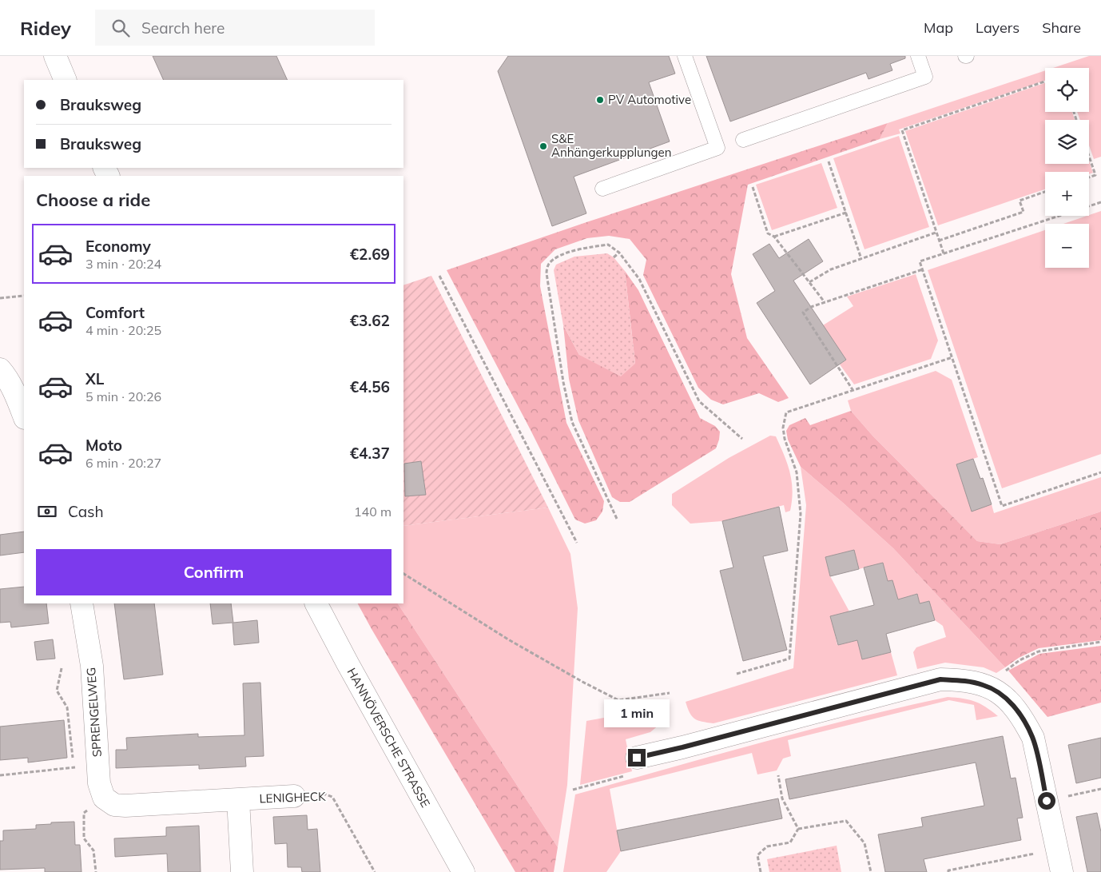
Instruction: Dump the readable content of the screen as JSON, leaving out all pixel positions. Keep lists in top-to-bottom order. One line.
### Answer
{"streets":{"street":["SPRENGELWEG","HANNÖVERSCHE STRASSE","LENIGHECK"]},"crossings":[["SPRENGELWEG","LENIGHECK"]],"places":["PV Automotive","S&E Anhängerkupplungen"],"page":{"header":"Ridey","search":"Search here","nav":["Map","Layers","Share"],"map_buttons":["+","−"],"banner":["Brauksweg","Brauksweg"],"heading":"Choose a ride","list":[{"name":"Economy","note":"3 min · 20:24","value":"€2.69"},{"name":"Comfort","note":"4 min · 20:25","value":"€3.62"},{"name":"XL","note":"5 min · 20:26","value":"€4.56"},{"name":"Moto","note":"6 min · 20:27","value":"€4.37"}],"pay":["Cash","140 m"],"buttons":"Confirm","bubble":"1 min"}}
